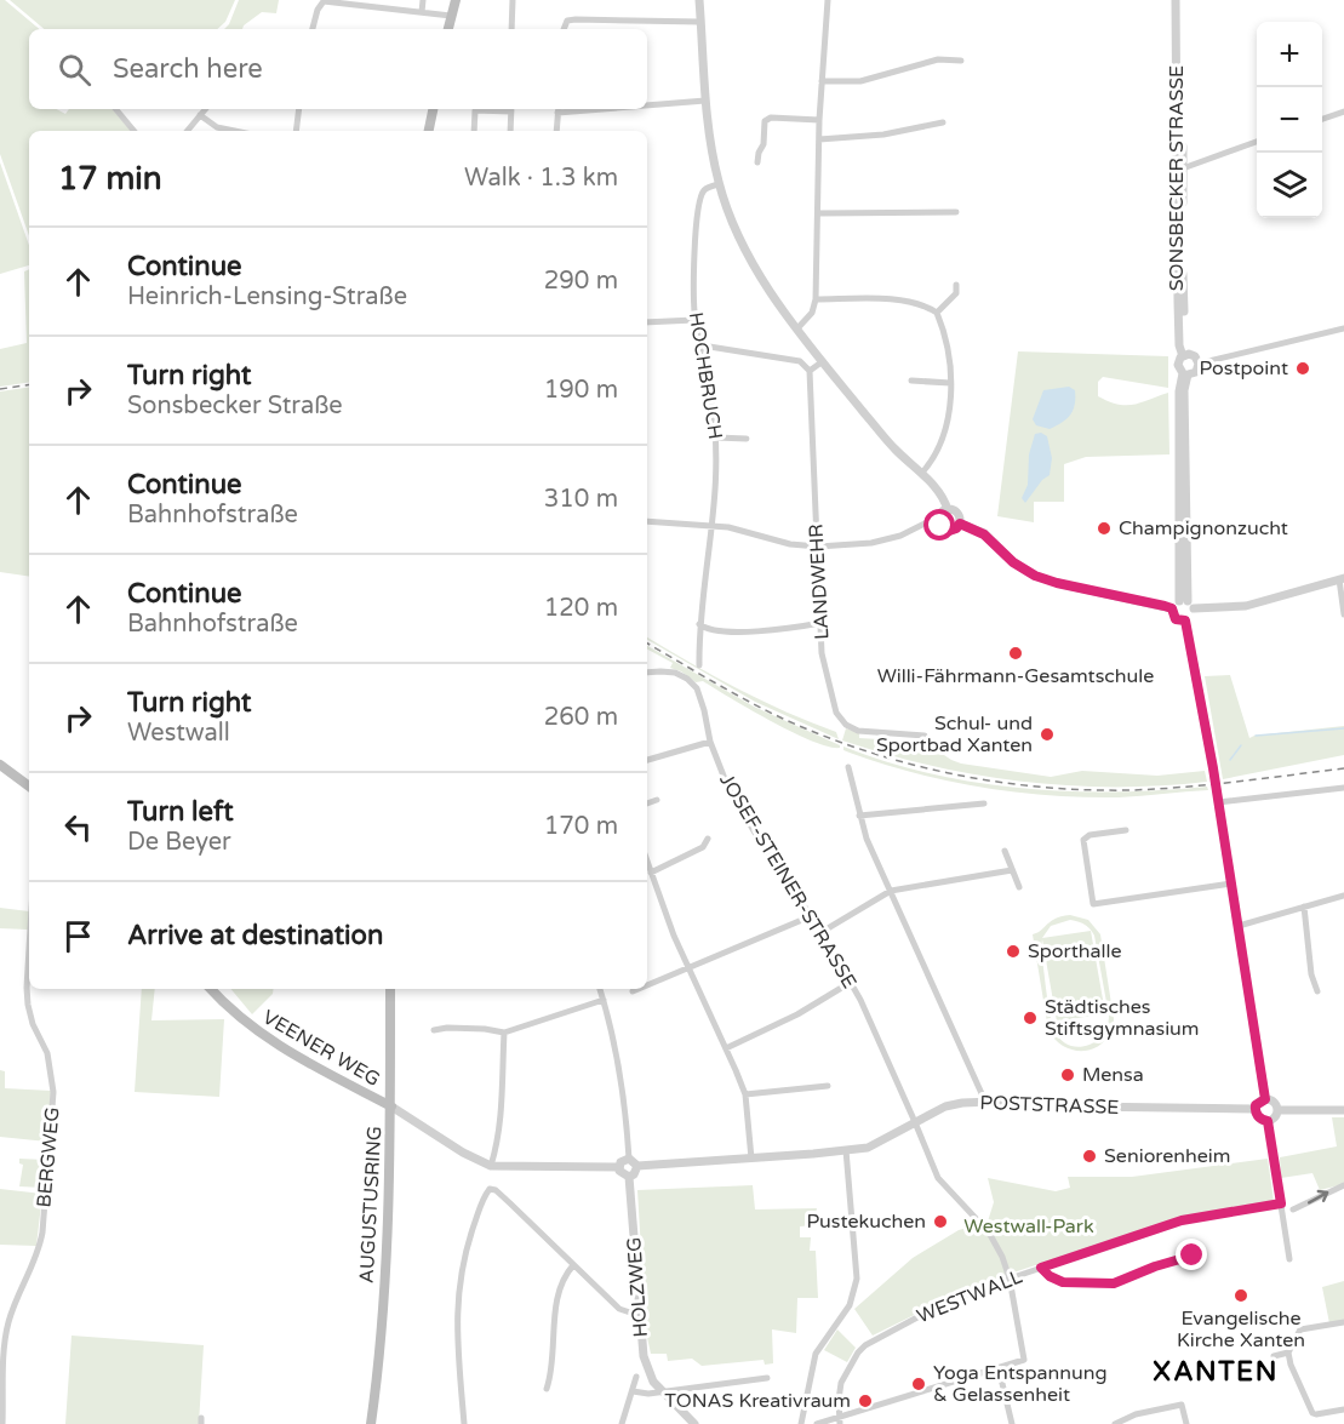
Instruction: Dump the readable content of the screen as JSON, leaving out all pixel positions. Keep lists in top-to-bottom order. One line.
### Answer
{"streets":{"main road":["VEENER WEG","AUGUSTUSRING"],"street":["SONSBECKER STRASSE","HOCHBRUCH","LANDWEHR","JOSEF-STEINER-STRASSE","POSTSTRASSE","BERGWEG","HOLZWEG","WESTWALL"]},"crossings":[["JOSEF-STEINER-STRASSE","POSTSTRASSE"],["JOSEF-STEINER-STRASSE","WESTWALL"],["VEENER WEG","AUGUSTUSRING"],["POSTSTRASSE","HOLZWEG"]],"districts":["XANTEN"],"parks":["Westwall-Park"],"places":["Postpoint","Champignonzucht","Willi-Fährmann-Gesamtschule","Schul- und Sportbad Xanten","Sporthalle","Städtisches Stiftsgymnasium","Mensa","Seniorenheim","Pustekuchen","Evangelische Kirche Xanten","Yoga Entspannung & Gelassenheit","TONAS Kreativraum"],"page":{"map_buttons":["+","−"],"search":"Search here","heading":["17 min","Walk · 1.3 km"],"list":[["Continue","Heinrich-Lensing-Straße","290 m"],["Turn right","Sonsbecker Straße","190 m"],["Continue","Bahnhofstraße","310 m"],["Continue","Bahnhofstraße","120 m"],["Turn right","Westwall","260 m"],["Turn left","De Beyer","170 m"],"Arrive at destination"]}}
